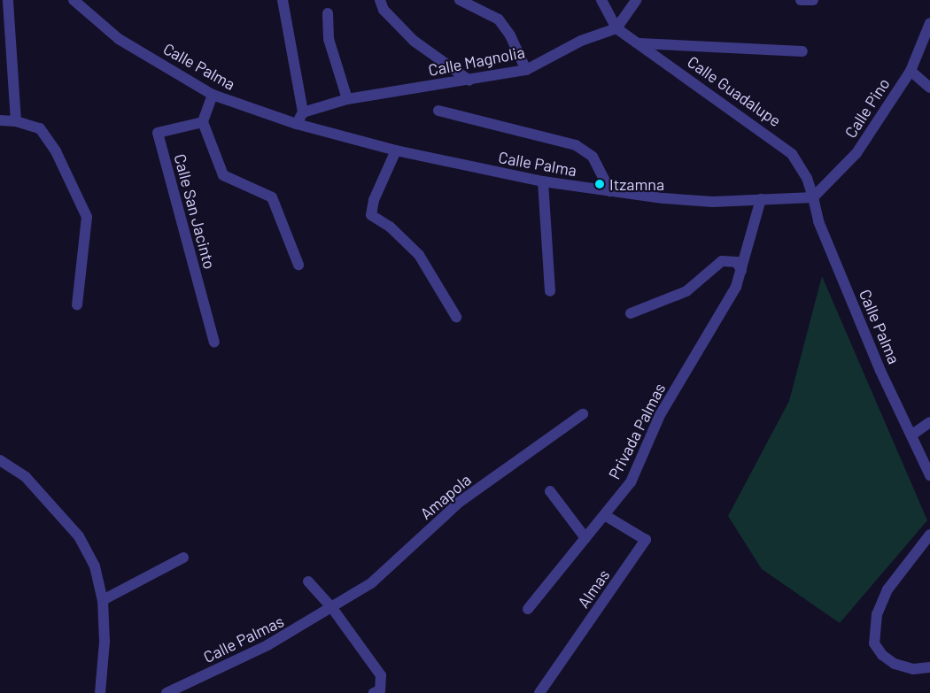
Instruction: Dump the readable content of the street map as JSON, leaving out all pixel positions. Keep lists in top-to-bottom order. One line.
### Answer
{"streets":{"street":["Calle Magnolia","Calle Palma","Calle Guadalupe","Calle Pino","Calle San Jacinto","Privada Palmas","Amapola","Almas","Calle Palmas"]},"crossings":[["Calle Magnolia","Calle Guadalupe"],["Calle Palma","Calle Guadalupe"],["Calle Palma","Calle Pino"],["Calle Palma","Privada Palmas"],["Calle Guadalupe","Calle Pino"],["Privada Palmas","Almas"],["Amapola","Calle Palmas"]],"places":["Itzamna"]}
